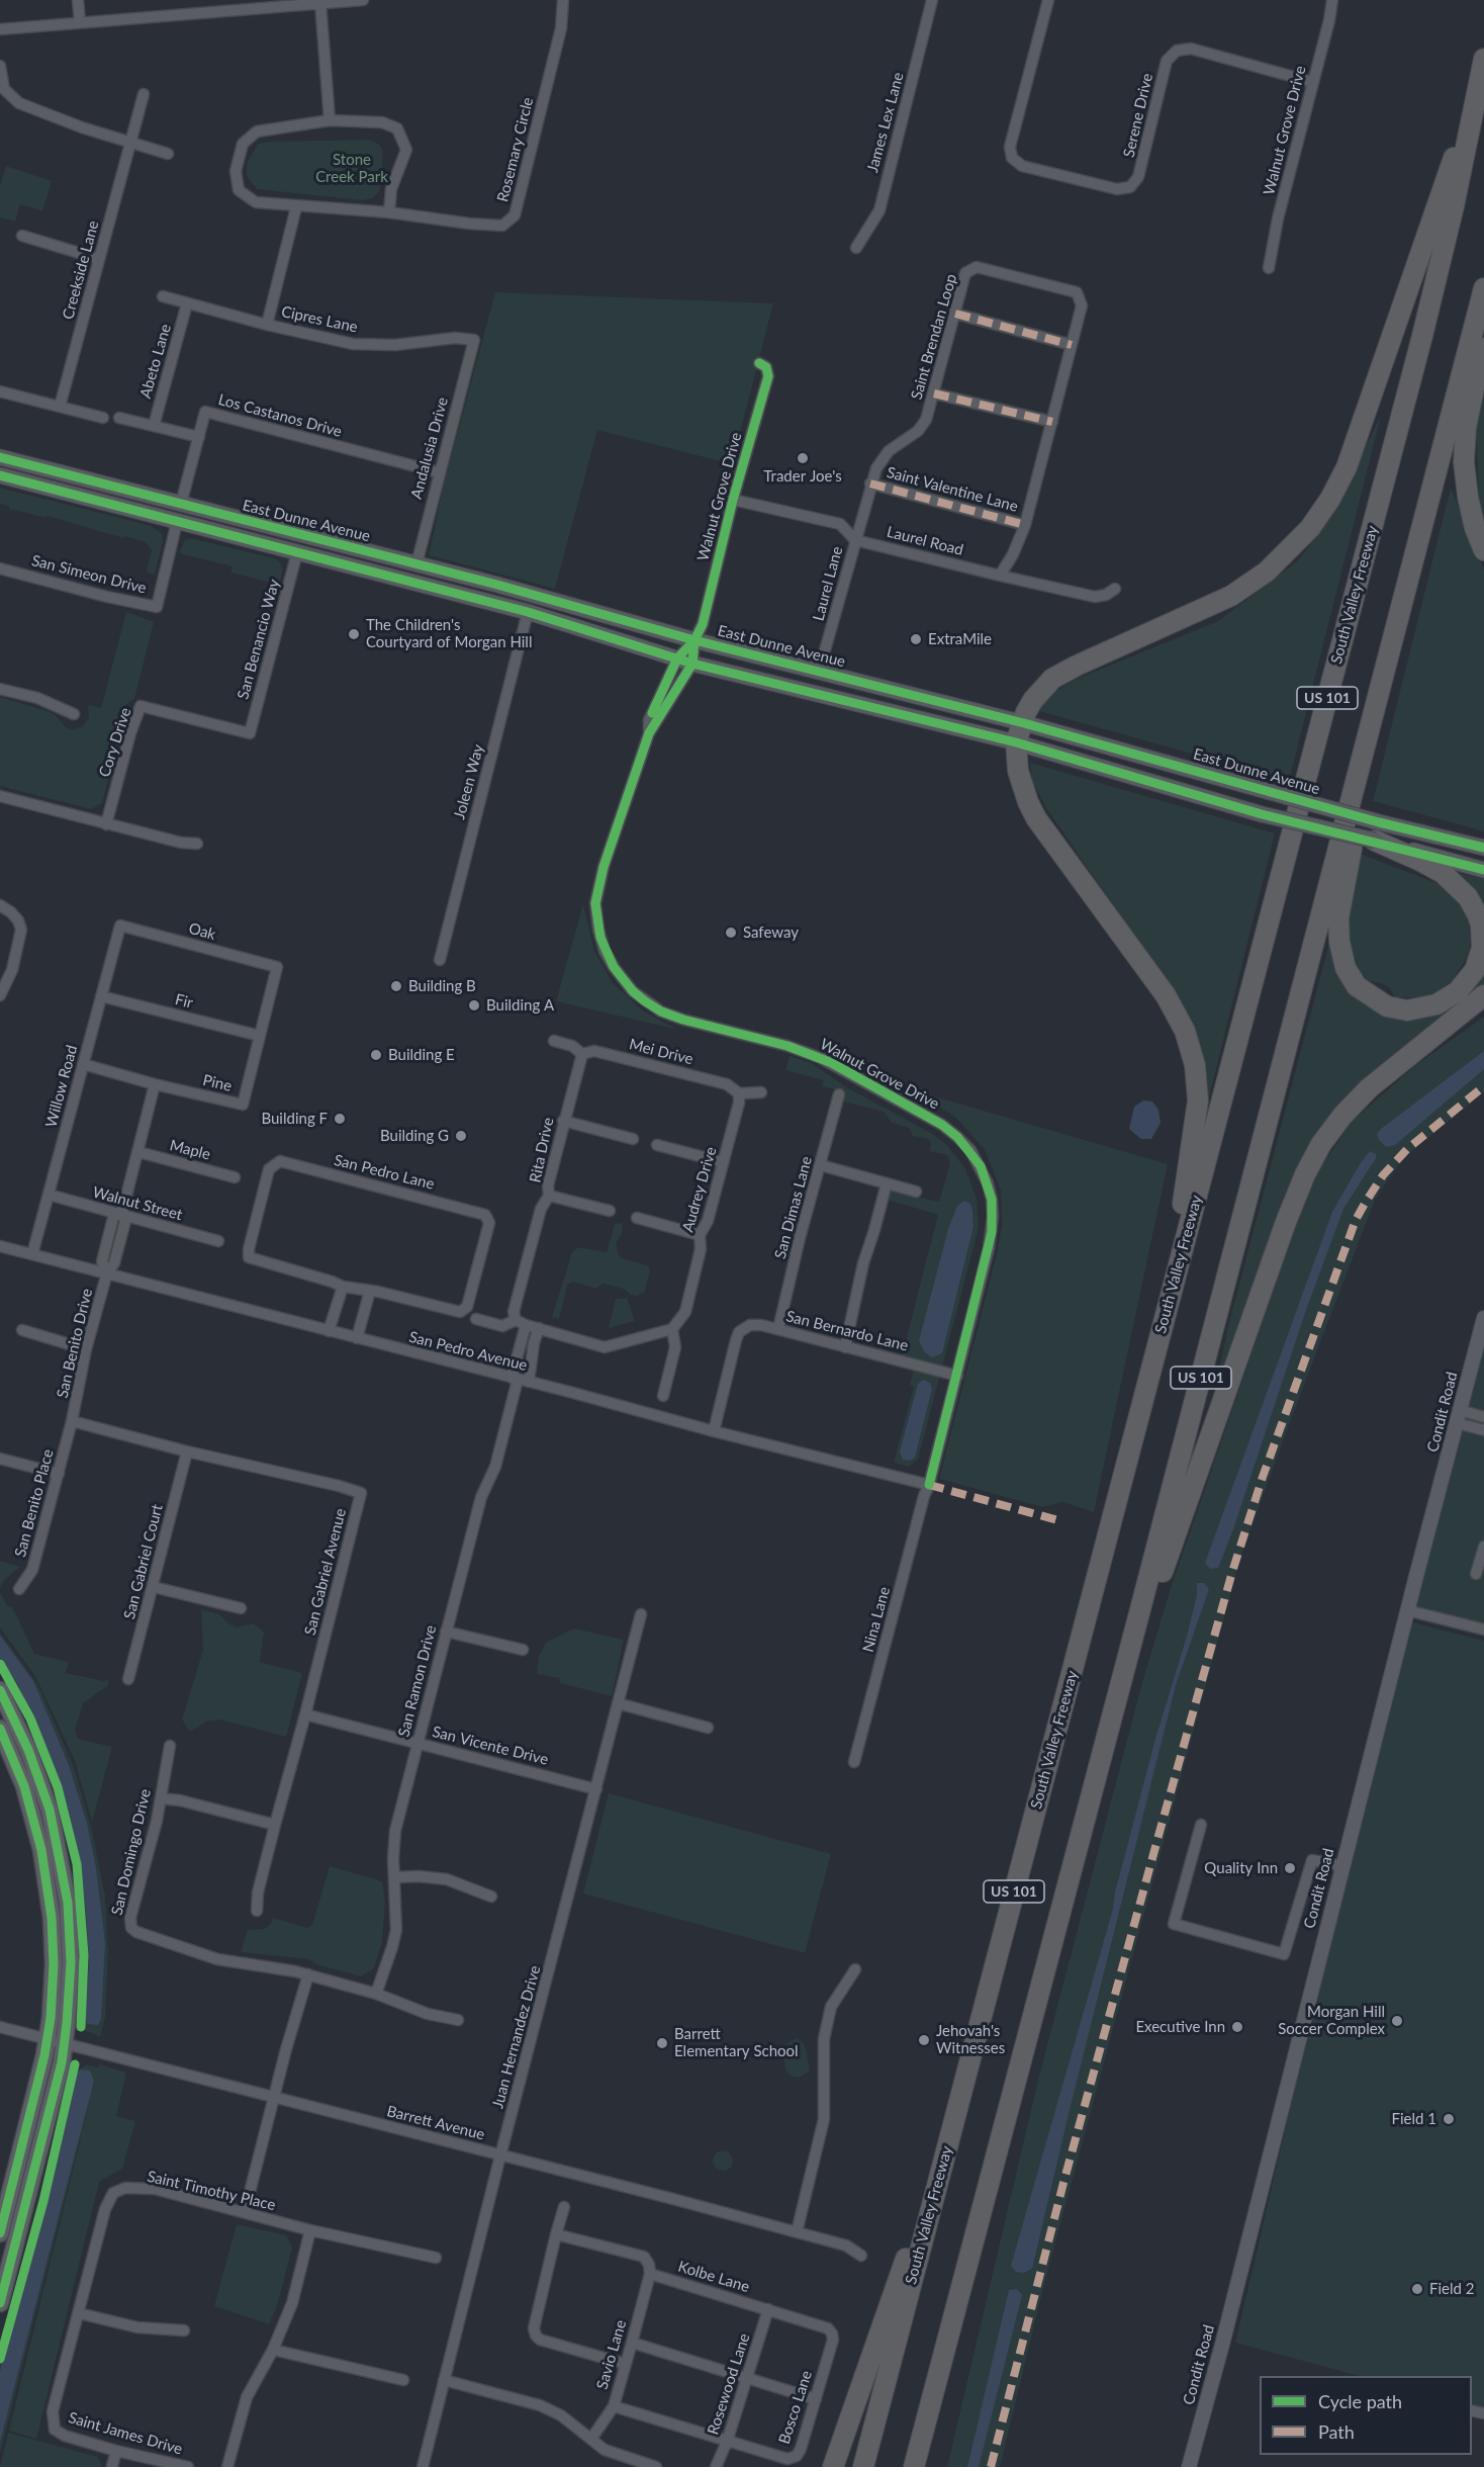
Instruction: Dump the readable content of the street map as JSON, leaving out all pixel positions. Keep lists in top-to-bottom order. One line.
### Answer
{"streets":{"highway":["South Valley Freeway","US 101"],"main road":["East Dunne Avenue"],"street":["Serene Drive","James Lex Lane","Walnut Grove Drive","Rosemary Circle","Creekside Lane","Cipres Lane","Saint Brendan Loop","Abeto Lane","Los Castanos Drive","Andalusia Drive","Saint Valentine Lane","Laurel Road","San Simeon Drive","Laurel Lane","San Benancio Way","Cory Drive","Joleen Way","Oak","Fir","Mei Drive","Pine","Willow Road","Maple","Rita Drive","San Pedro Lane","Audrey Drive","Walnut Street","San Dimas Lane","San Bernardo Lane","San Benito Drive","San Pedro Avenue","Condit Road","San Benito Place","San Gabriel Court","San Gabriel Avenue","Nina Lane","San Ramon Drive","San Vicente Drive","San Domingo Drive","Juan Hernandez Drive","Barrett Avenue","Saint Timothy Place","Kolbe Lane","Savio Lane","Rosewood Lane","Bosco Lane","Saint James Drive"]},"crossings":[["Serene Drive","Walnut Grove Drive"],["Walnut Grove Drive","East Dunne Avenue"],["Walnut Grove Drive","Laurel Road"],["Walnut Grove Drive","San Bernardo Lane"],["Walnut Grove Drive","San Pedro Avenue"],["Walnut Grove Drive","Nina Lane"],["Cipres Lane","Abeto Lane"],["Cipres Lane","Andalusia Drive"],["Saint Brendan Loop","Saint Valentine Lane"],["Saint Brendan Loop","Laurel Road"],["Saint Brendan Loop","Laurel Lane"],["Los Castanos Drive","Andalusia Drive"],["Los Castanos Drive","East Dunne Avenue"],["Andalusia Drive","East Dunne Avenue"],["East Dunne Avenue","San Simeon Drive"],["East Dunne Avenue","Laurel Lane"],["East Dunne Avenue","San Benancio Way"],["East Dunne Avenue","Joleen Way"],["Laurel Road","Laurel Lane"],["San Benancio Way","Cory Drive"],["Oak","Pine"],["Oak","Willow Road"],["Fir","Pine"],["Fir","Willow Road"],["Mei Drive","Rita Drive"],["Mei Drive","Audrey Drive"],["Pine","Willow Road"],["Pine","San Benito Drive"],["Willow Road","Walnut Street"],["Willow Road","San Pedro Avenue"],["Maple","San Benito Drive"],["Rita Drive","San Ramon Drive"],["Walnut Street","San Benito Drive"],["San Dimas Lane","San Bernardo Lane"],["San Bernardo Lane","San Pedro Avenue"],["San Benito Drive","San Pedro Avenue"],["San Benito Drive","San Benito Place"],["San Benito Drive","San Gabriel Avenue"],["San Pedro Avenue","Nina Lane"],["San Pedro Avenue","San Ramon Drive"],["San Benito Place","San Gabriel Avenue"],["San Gabriel Court","San Gabriel Avenue"],["San Gabriel Avenue","San Vicente Drive"],["San Ramon Drive","San Vicente Drive"],["San Ramon Drive","San Domingo Drive"],["San Vicente Drive","Juan Hernandez Drive"],["Juan Hernandez Drive","Barrett Avenue"],["Saint Timothy Place","Saint James Drive"],["Kolbe Lane","Savio Lane"],["Kolbe Lane","Rosewood Lane"],["Kolbe Lane","Bosco Lane"],["Rosewood Lane","Bosco Lane"]],"parks":["Stone Creek Park"],"places":["Trader Joe's","The Children's Courtyard of Morgan Hill","ExtraMile","Safeway","Building B","Building A","Building E","Building F","Building G","Quality Inn","Morgan Hill Soccer Complex","Executive Inn","Jehovah's Witnesses","Barrett Elementary School","Field 1","Field 2"],"legend":["Cycle path","Path"]}
